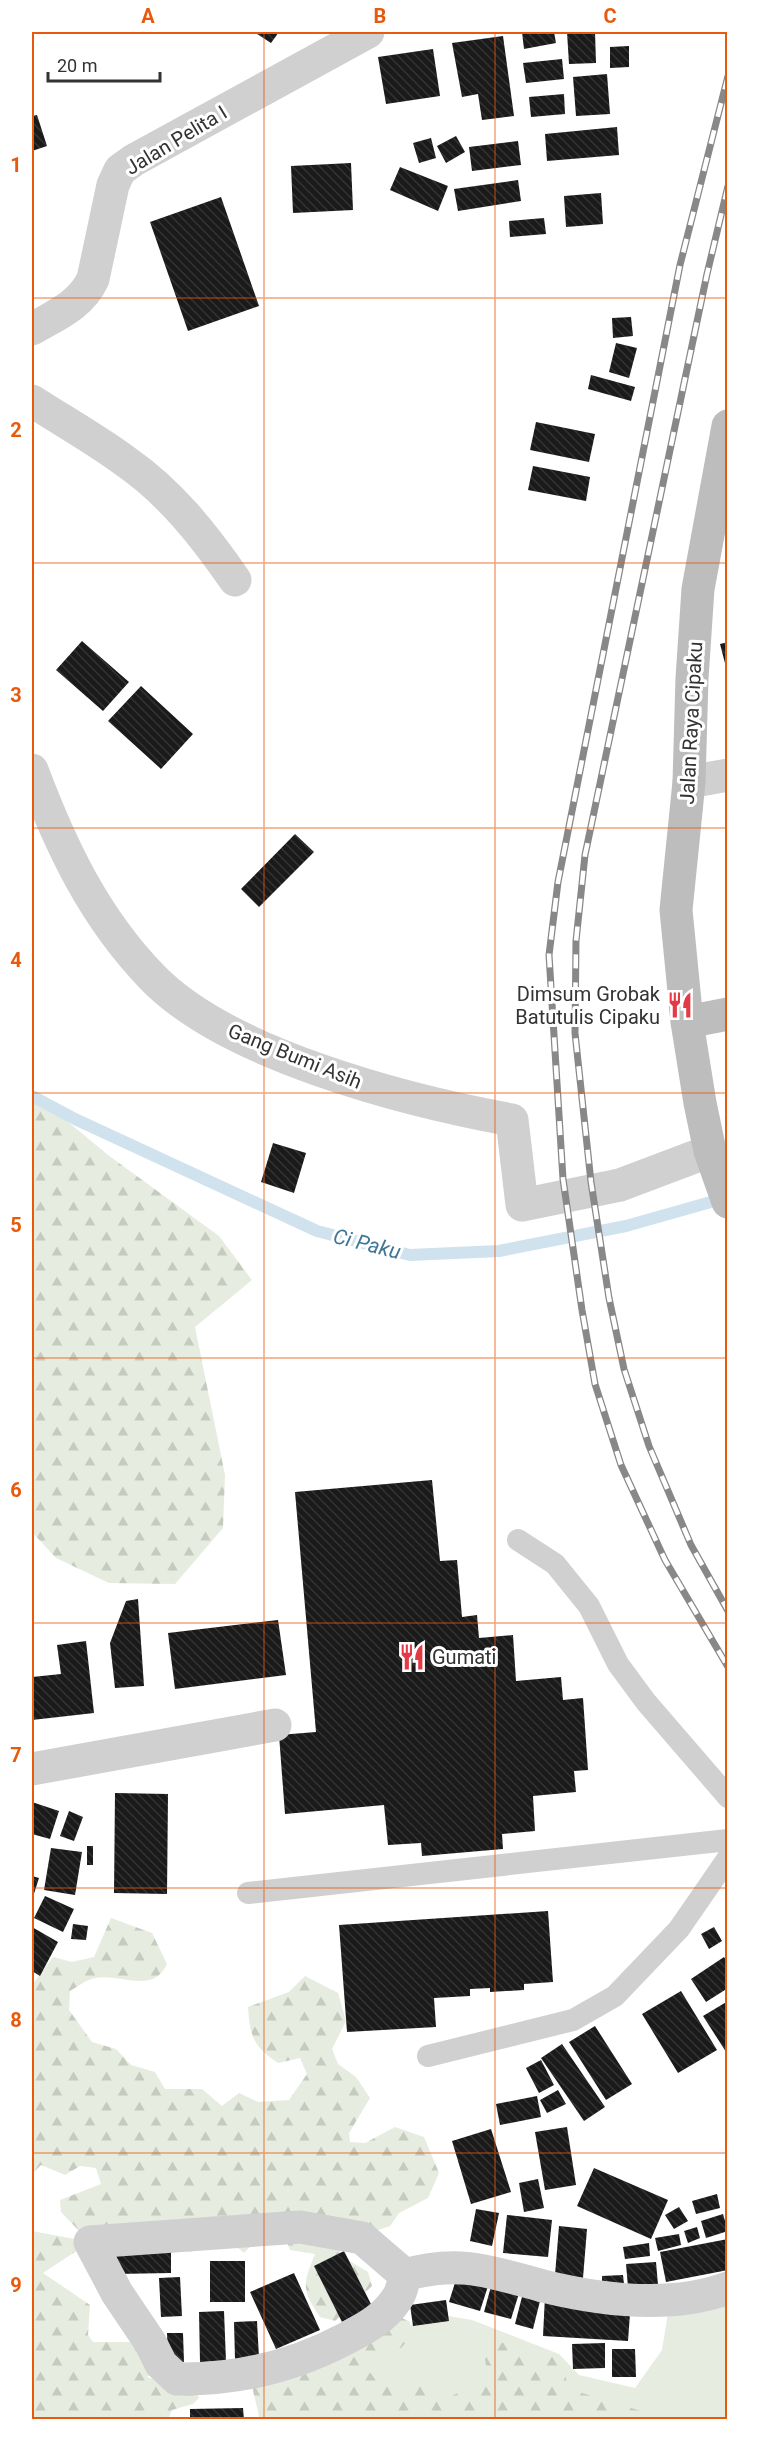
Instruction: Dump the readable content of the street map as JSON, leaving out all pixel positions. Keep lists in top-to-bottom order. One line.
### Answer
{"streets":{"street":["Jalan Pelita I","Jalan Raya Cipaku","Gang Bumi Asih"]},"crossings":[["Jalan Raya Cipaku","Gang Bumi Asih"]],"water":["Ci Paku"],"places":{"restaurant":["Dimsum Grobak Batutulis Cipaku","Gumati"]},"scale_bar":"20 m","grid":{"columns":["A","B","C"],"rows":["1","2","3","4","5","6","7","8","9"]}}
